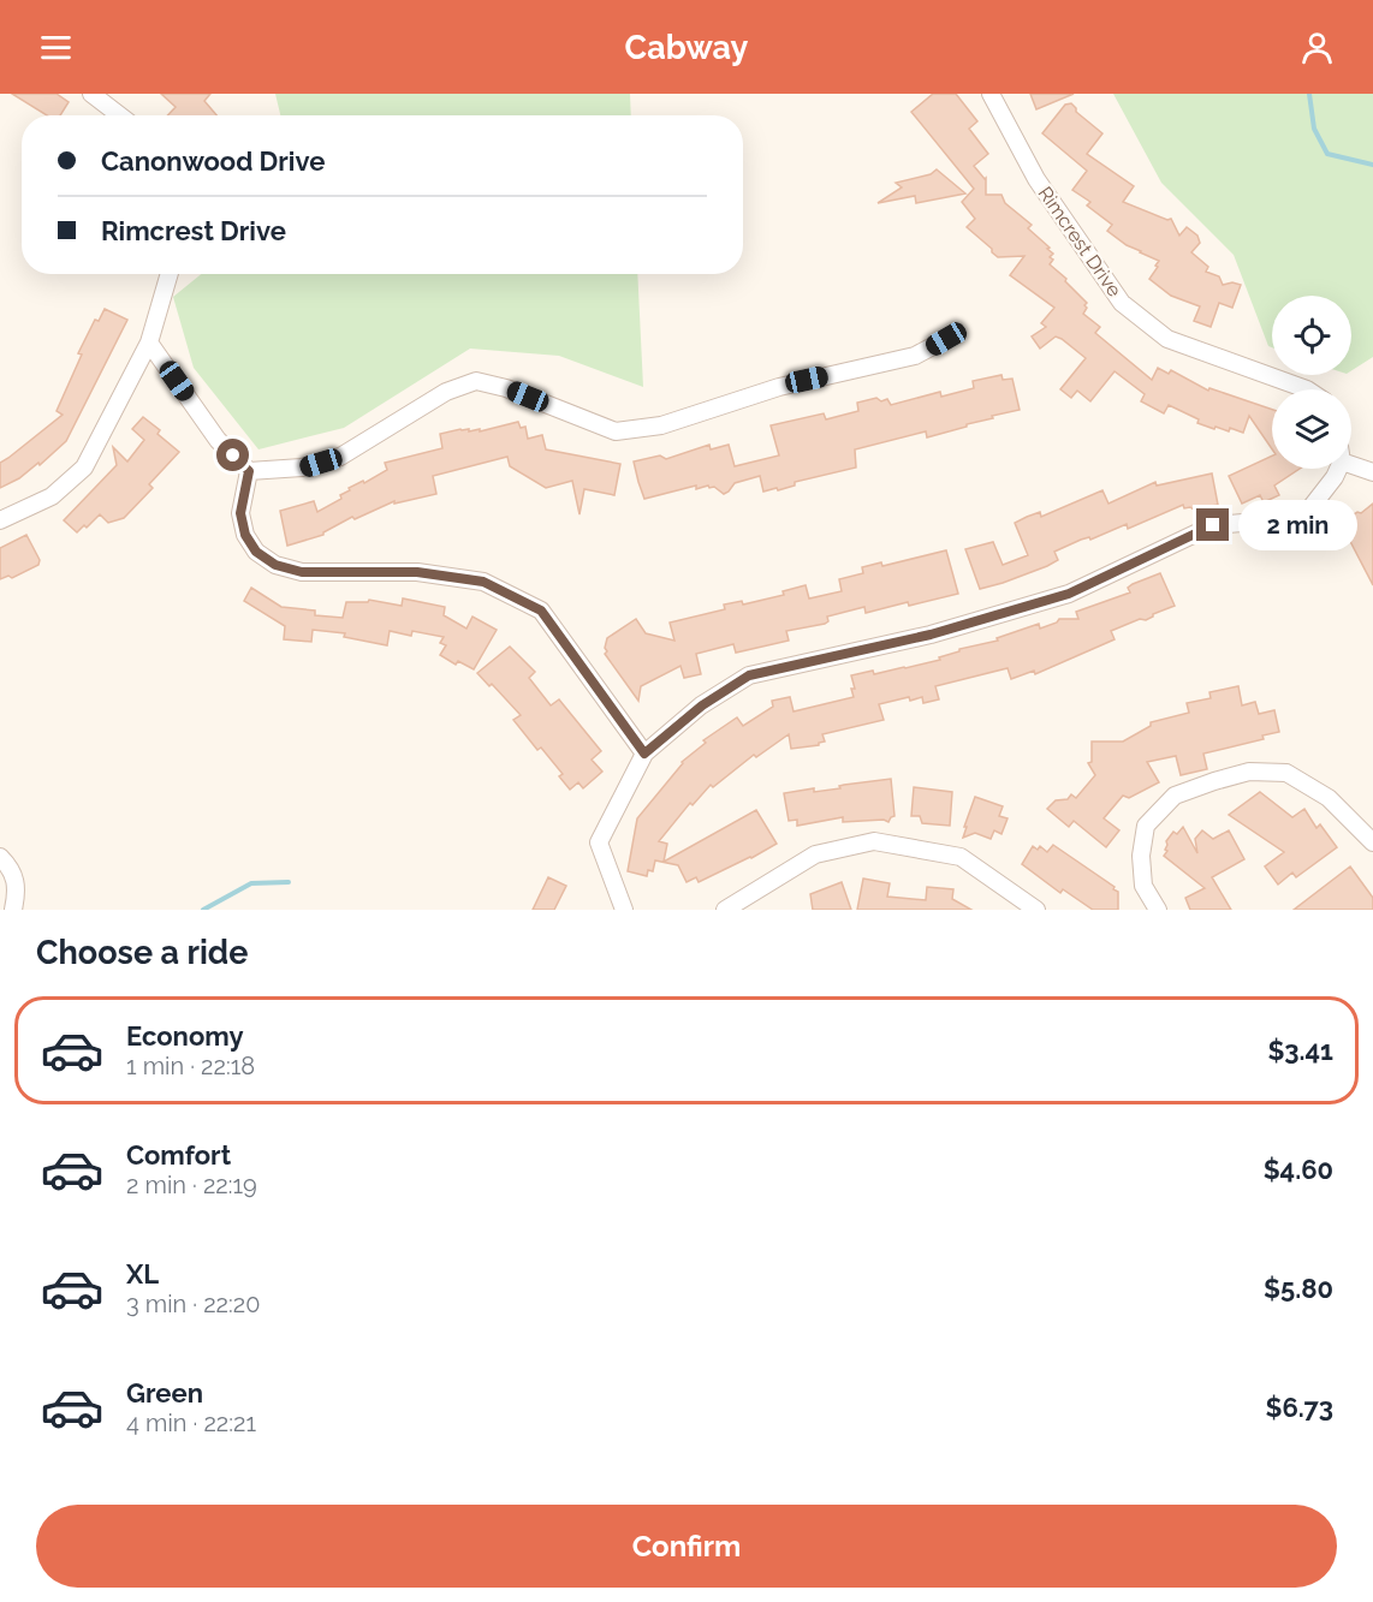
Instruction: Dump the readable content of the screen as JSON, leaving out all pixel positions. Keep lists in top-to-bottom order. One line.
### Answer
{"streets":{"street":["Rimcrest Drive"]},"page":{"header":"Cabway","banner":["Canonwood Drive","Rimcrest Drive"],"bubble":"2 min","heading":"Choose a ride","list":[{"name":"Economy","note":"1 min · 22:18","value":"$3.41"},{"name":"Comfort","note":"2 min · 22:19","value":"$4.60"},{"name":"XL","note":"3 min · 22:20","value":"$5.80"},{"name":"Green","note":"4 min · 22:21","value":"$6.73"}],"buttons":"Confirm"}}
